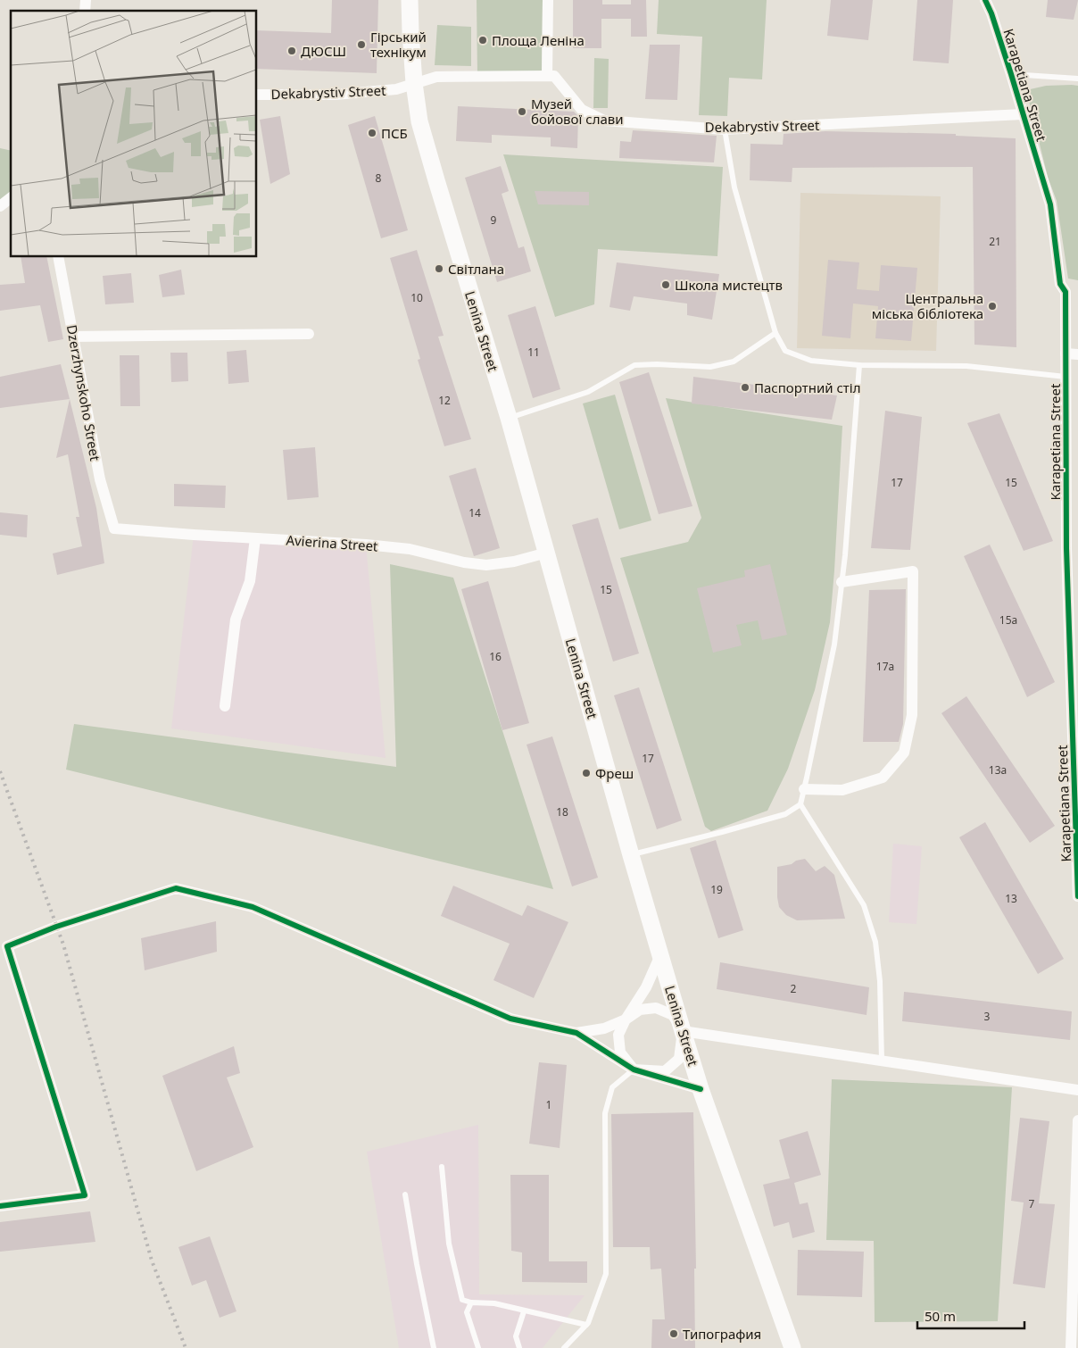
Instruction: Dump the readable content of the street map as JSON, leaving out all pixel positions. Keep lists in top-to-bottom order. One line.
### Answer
{"streets":{"main road":["Lenina Street"],"street":["Karapetiana Street","Dekabrystiv Street","Dzerzhynskoho Street","Avierina Street"]},"crossings":[["Karapetiana Street","Dekabrystiv Street"],["Dekabrystiv Street","Lenina Street"],["Lenina Street","Avierina Street"],["Dzerzhynskoho Street","Avierina Street"]],"places":["Площа Леніна","Гірський технікум","ДЮСШ","Музей бойової слави","ПСБ","Світлана","Школа мистецтв","Центральна міська бібліотека","Паспортний стіл","Фреш","Типография"],"house_numbers":["8","9","21","10","11","12","17","15","14","15","15а","16","17а","17","13а","18","19","13","2","3","1","7"],"scale_bar":"50 m"}
